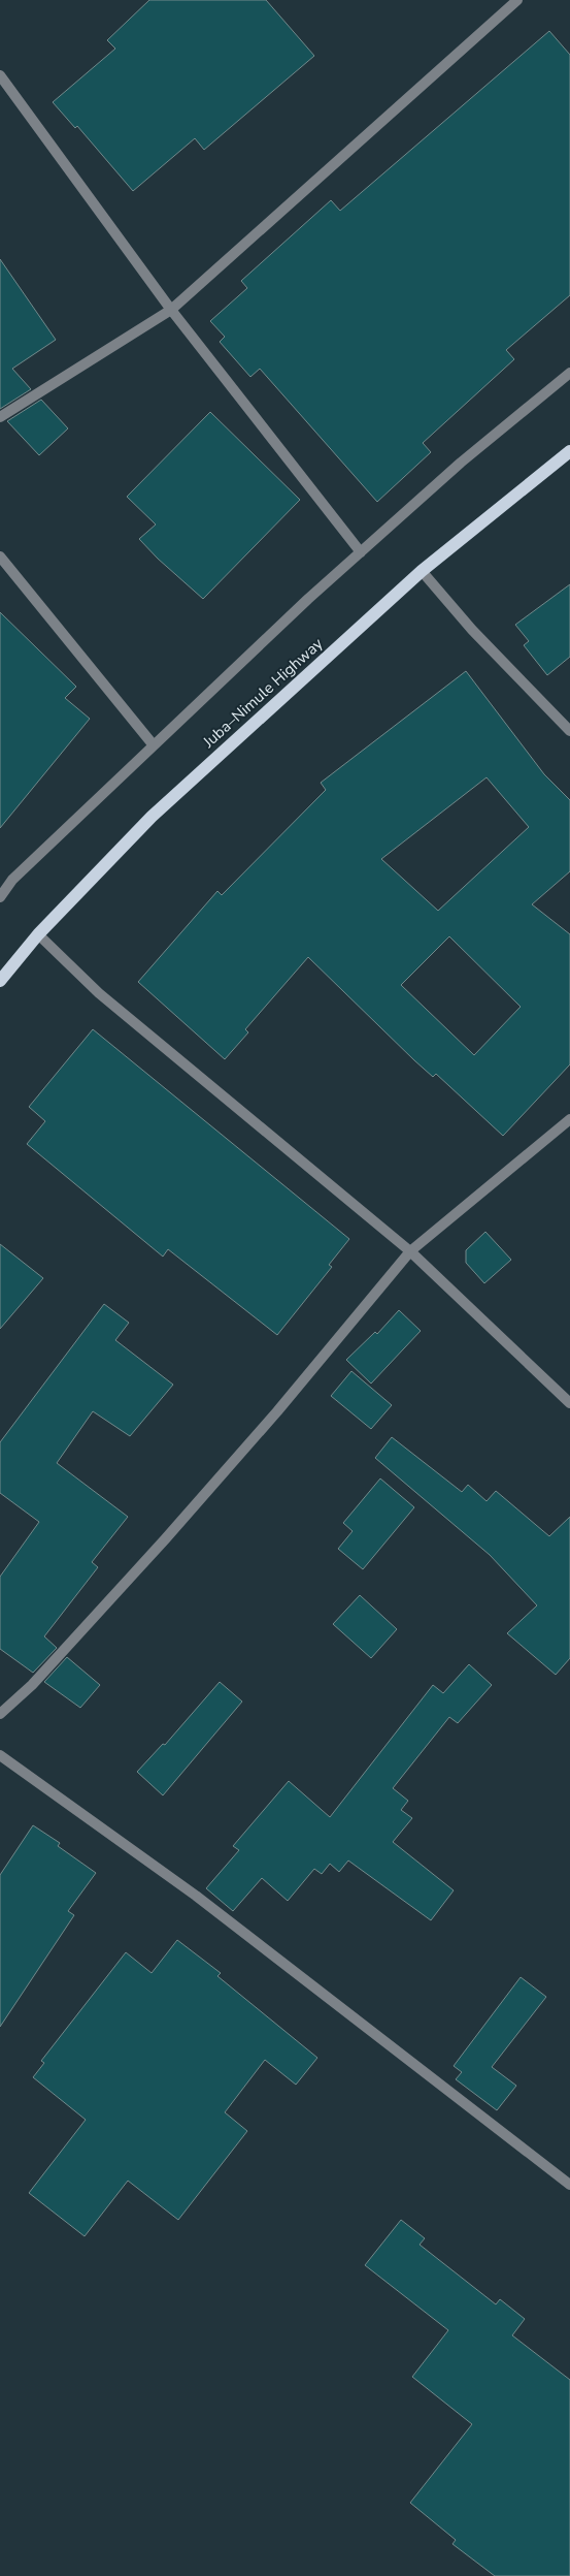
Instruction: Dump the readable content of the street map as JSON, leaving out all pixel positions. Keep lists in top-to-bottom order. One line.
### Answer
{"streets":{"main road":["Juba–Nimule Highway"]}}
